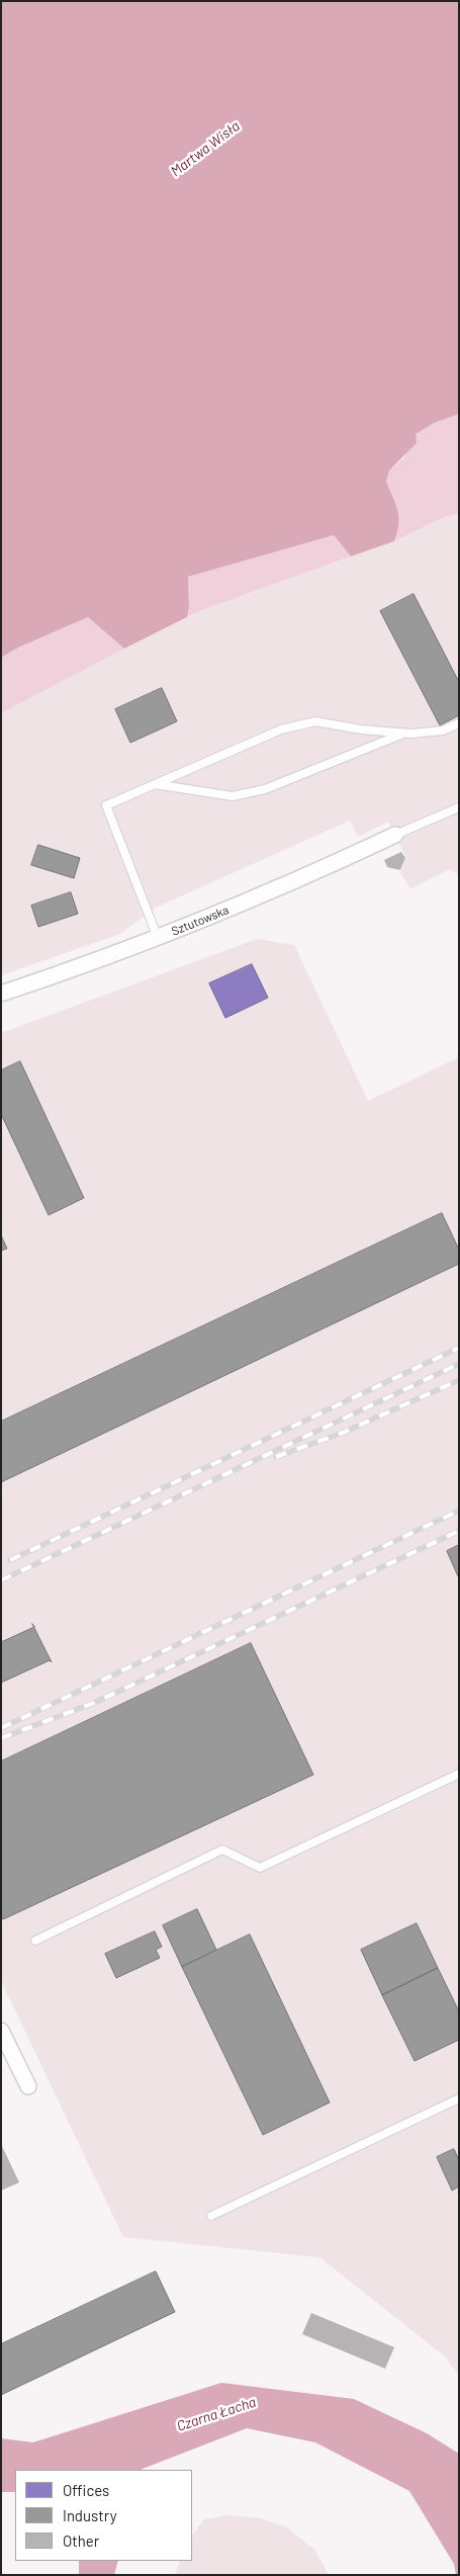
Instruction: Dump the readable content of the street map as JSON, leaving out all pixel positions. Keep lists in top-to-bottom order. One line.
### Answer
{"streets":{"street":["Sztutowska"]},"water":["Martwa Wisła","Czarna Łacha"],"legend":["Offices","Industry","Other"]}
